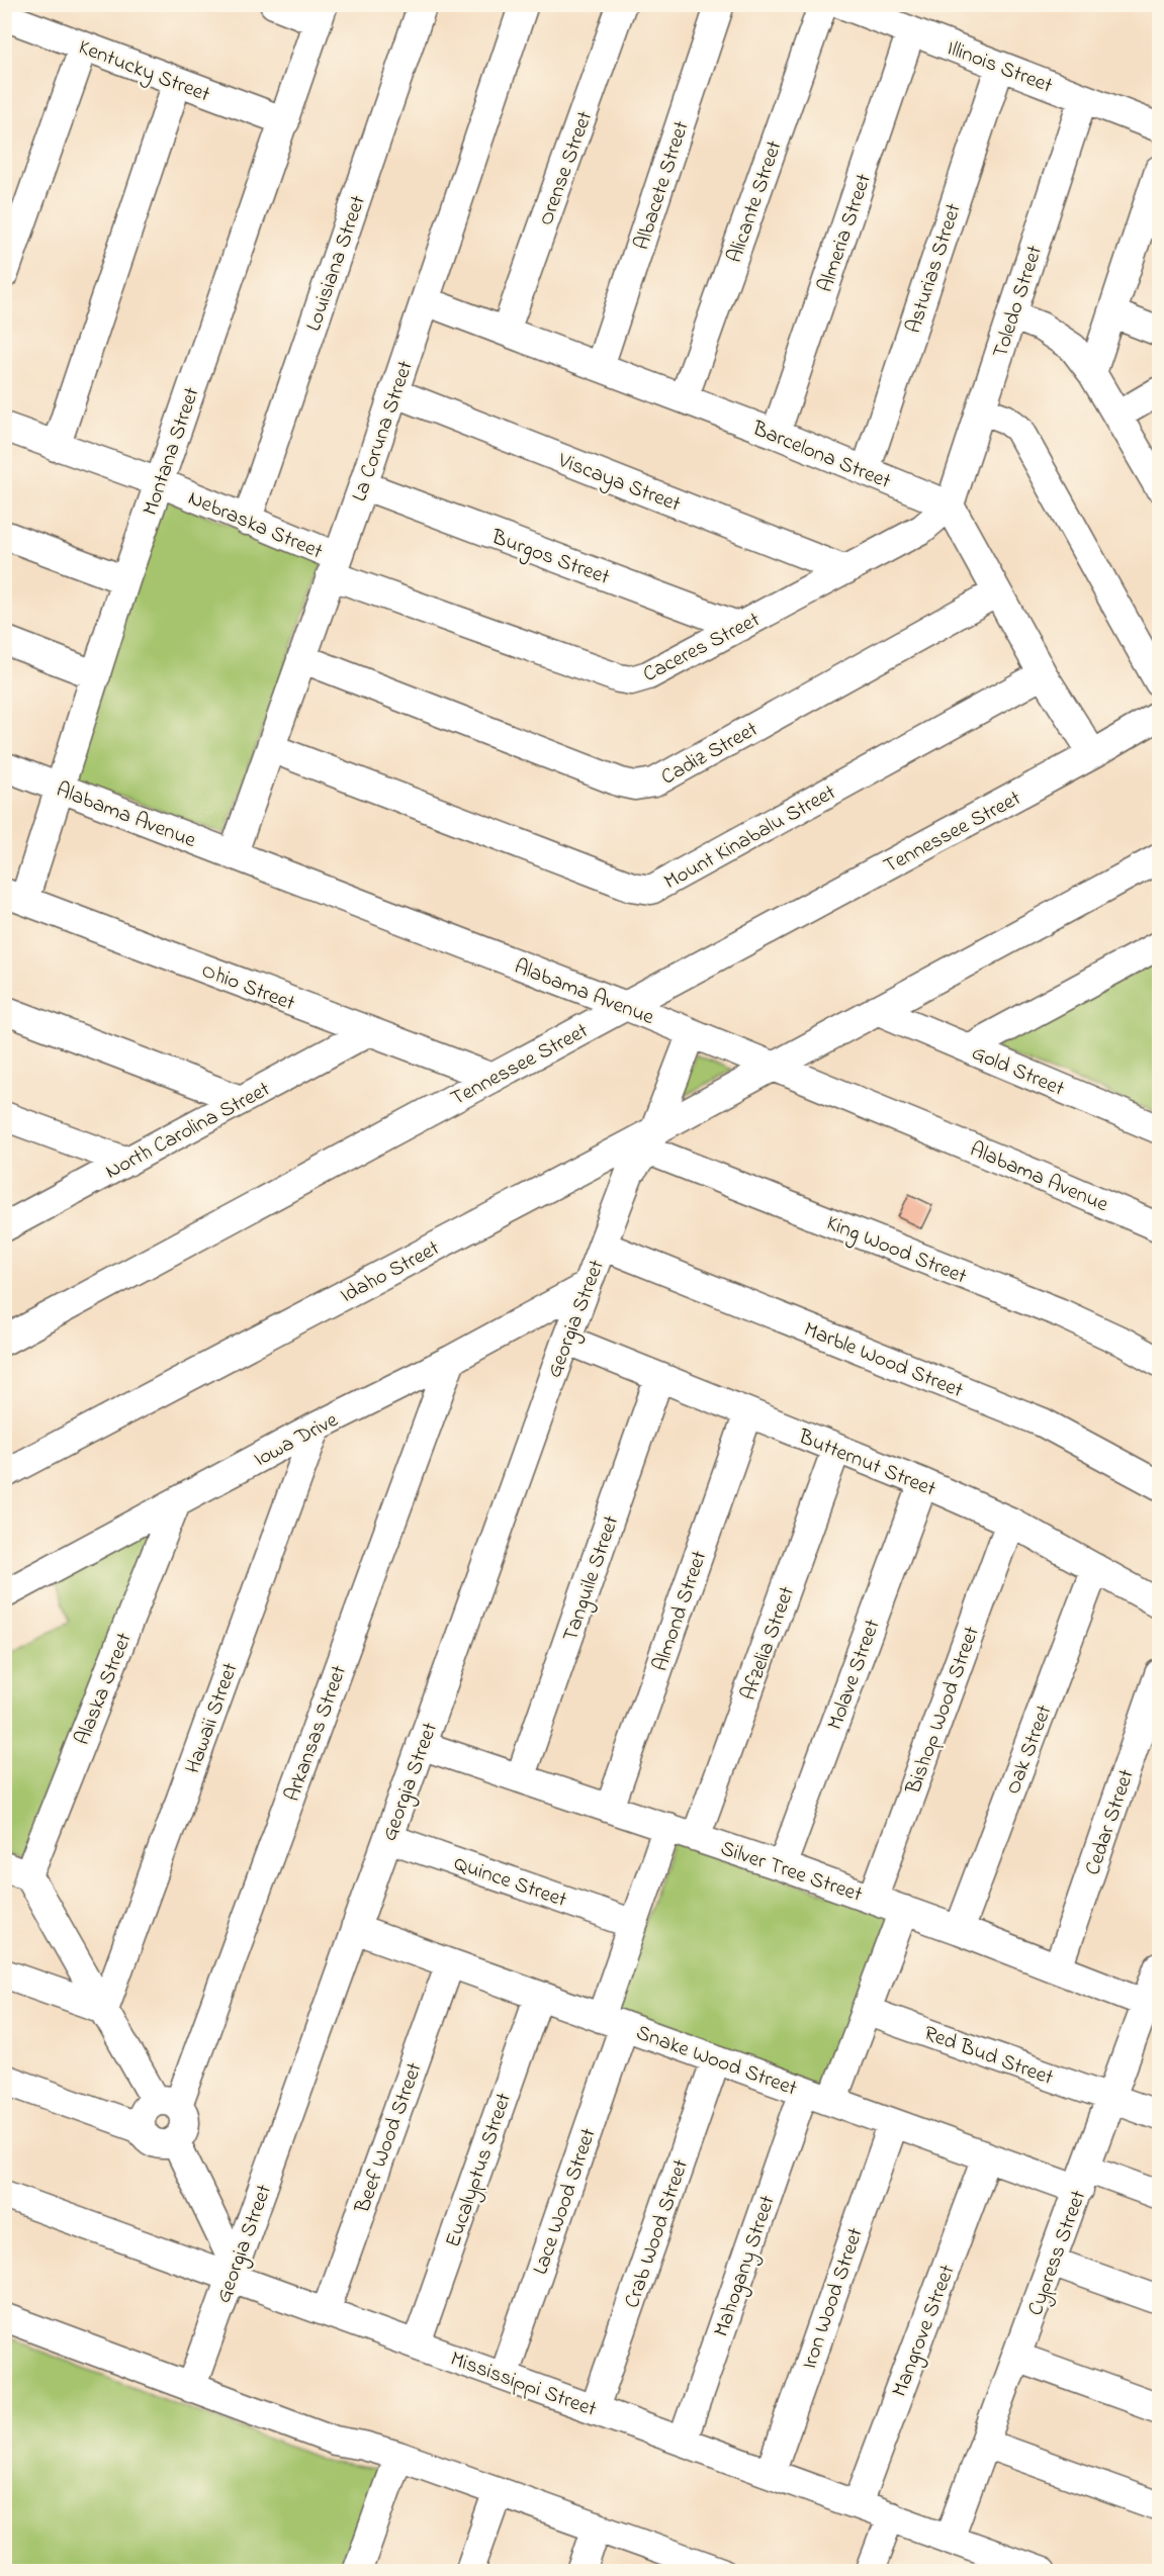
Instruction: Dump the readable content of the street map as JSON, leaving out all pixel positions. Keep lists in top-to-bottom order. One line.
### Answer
{"streets":{"street":["Illinois Street","Kentucky Street","Orense Street","Albacete Street","Alicante Street","Almeria Street","Louisiana Street","Asturias Street","Toledo Street","La Coruna Street","Montana Street","Barcelona Street","Viscaya Street","Nebraska Street","Burgos Street","Caceres Street","Cadiz Street","Alabama Avenue","Tennessee Street","Mount Kinabalu Street","Ohio Street","Gold Street","North Carolina Street","King Wood Street","Idaho Street","Georgia Street","Marble Wood Street","Iowa Drive","Butternut Street","Tanguile Street","Almond Street","Afzelia Street","Molave Street","Alaska Street","Bishop Wood Street","Hawaii Street","Arkansas Street","Oak Street","Cedar Street","Silver Tree Street","Quince Street","Red Bud Street","Snake Wood Street","Beef Wood Street","Eucalyptus Street","Lace Wood Street","Crab Wood Street","Cypress Street","Mahogany Street","Iron Wood Street","Mangrove Street","Mississippi Street"]},"crossings":[["Illinois Street","Almeria Street"],["Illinois Street","Asturias Street"],["Illinois Street","Toledo Street"],["Kentucky Street","Montana Street"],["Orense Street","Barcelona Street"],["Albacete Street","Barcelona Street"],["Alicante Street","Barcelona Street"],["Almeria Street","Barcelona Street"],["Louisiana Street","Nebraska Street"],["Asturias Street","Barcelona Street"],["Toledo Street","Barcelona Street"],["Toledo Street","Caceres Street"],["La Coruna Street","Barcelona Street"],["La Coruna Street","Viscaya Street"],["La Coruna Street","Nebraska Street"],["La Coruna Street","Burgos Street"],["La Coruna Street","Caceres Street"],["La Coruna Street","Cadiz Street"],["La Coruna Street","Alabama Avenue"],["La Coruna Street","Mount Kinabalu Street"],["Montana Street","Nebraska Street"],["Montana Street","Alabama Avenue"],["Montana Street","Ohio Street"],["Barcelona Street","Caceres Street"],["Viscaya Street","Caceres Street"],["Nebraska Street","Caceres Street"],["Burgos Street","Caceres Street"],["Alabama Avenue","Tennessee Street"],["Alabama Avenue","Idaho Street"],["Alabama Avenue","Georgia Street"],["Tennessee Street","Ohio Street"],["Ohio Street","North Carolina Street"],["Gold Street","Idaho Street"],["King Wood Street","Idaho Street"],["King Wood Street","Georgia Street"],["Idaho Street","Georgia Street"],["Georgia Street","Marble Wood Street"],["Georgia Street","Iowa Drive"],["Georgia Street","Butternut Street"],["Georgia Street","Silver Tree Street"],["Georgia Street","Quince Street"],["Georgia Street","Snake Wood Street"],["Georgia Street","Mississippi Street"],["Iowa Drive","Alaska Street"],["Iowa Drive","Hawaii Street"],["Iowa Drive","Arkansas Street"],["Butternut Street","Tanguile Street"],["Butternut Street","Almond Street"],["Butternut Street","Afzelia Street"],["Butternut Street","Molave Street"],["Butternut Street","Bishop Wood Street"],["Butternut Street","Oak Street"],["Tanguile Street","Silver Tree Street"],["Almond Street","Silver Tree Street"],["Afzelia Street","Silver Tree Street"],["Molave Street","Silver Tree Street"],["Bishop Wood Street","Silver Tree Street"],["Oak Street","Silver Tree Street"],["Cedar Street","Silver Tree Street"],["Silver Tree Street","Lace Wood Street"],["Silver Tree Street","Cypress Street"],["Quince Street","Lace Wood Street"],["Red Bud Street","Cypress Street"],["Snake Wood Street","Beef Wood Street"],["Snake Wood Street","Eucalyptus Street"],["Snake Wood Street","Lace Wood Street"],["Snake Wood Street","Crab Wood Street"],["Snake Wood Street","Cypress Street"],["Snake Wood Street","Mahogany Street"],["Snake Wood Street","Iron Wood Street"],["Snake Wood Street","Mangrove Street"],["Beef Wood Street","Mississippi Street"],["Eucalyptus Street","Mississippi Street"],["Lace Wood Street","Mississippi Street"],["Crab Wood Street","Mississippi Street"],["Cypress Street","Mississippi Street"],["Mahogany Street","Mississippi Street"],["Iron Wood Street","Mississippi Street"],["Mangrove Street","Mississippi Street"]]}
